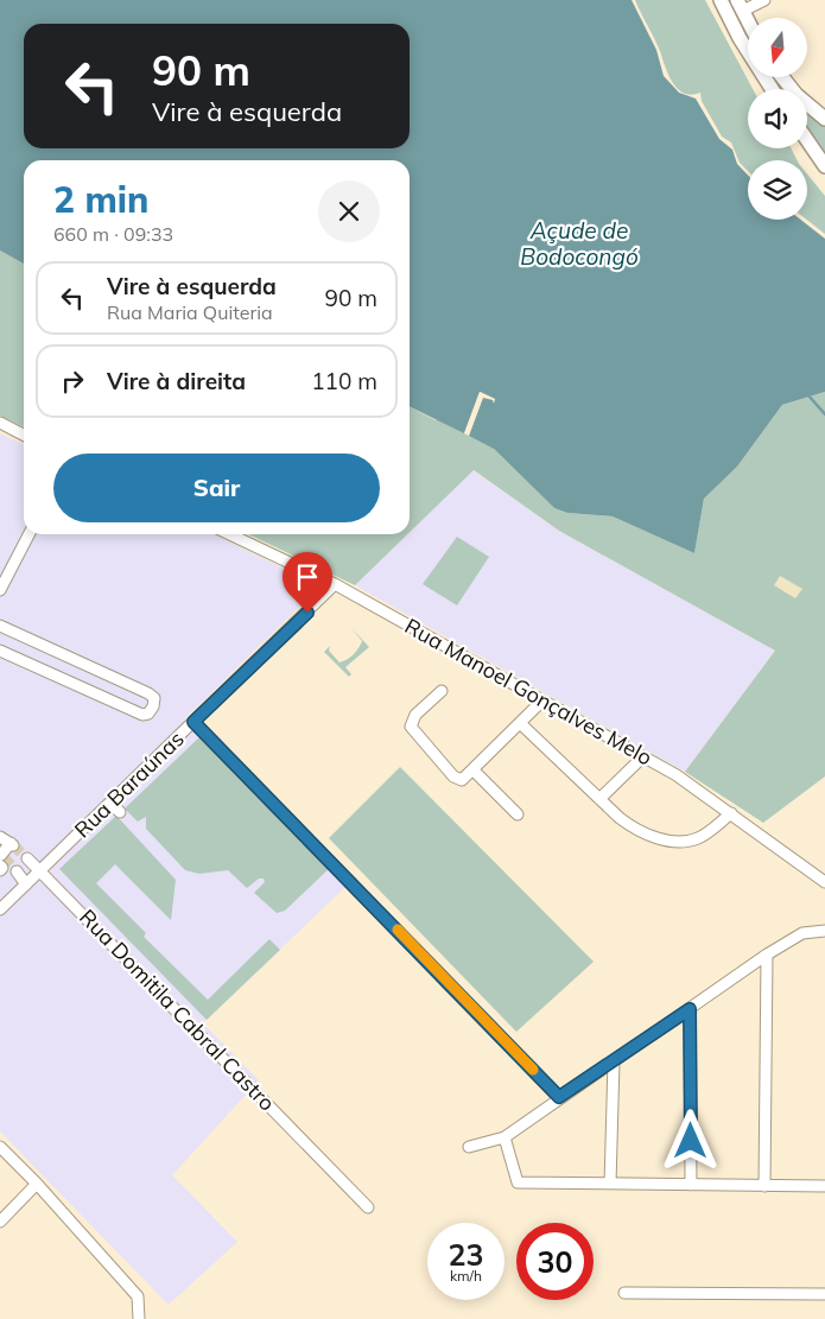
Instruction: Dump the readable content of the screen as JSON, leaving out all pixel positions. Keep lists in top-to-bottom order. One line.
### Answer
{"streets":{"street":["Rua Manoel Gonçalves Melo","Rua Baraúnas","Rua Domitila Cabral Castro"]},"crossings":[["Rua Manoel Gonçalves Melo","Rua Baraúnas"],["Rua Baraúnas","Rua Domitila Cabral Castro"]],"water":["Açude de Bodocongó"],"north":"bottom","page":{"turn":["90 m","Vire à esquerda"],"heading":["2 min","660 m · 09:33"],"list":[{"name":"Vire à esquerda","note":"Rua Maria Quiteria","value":"90 m"},{"name":"Vire à direita","value":"110 m"}],"buttons":"Sair","speed":"23 km/h","limit":"30"}}
